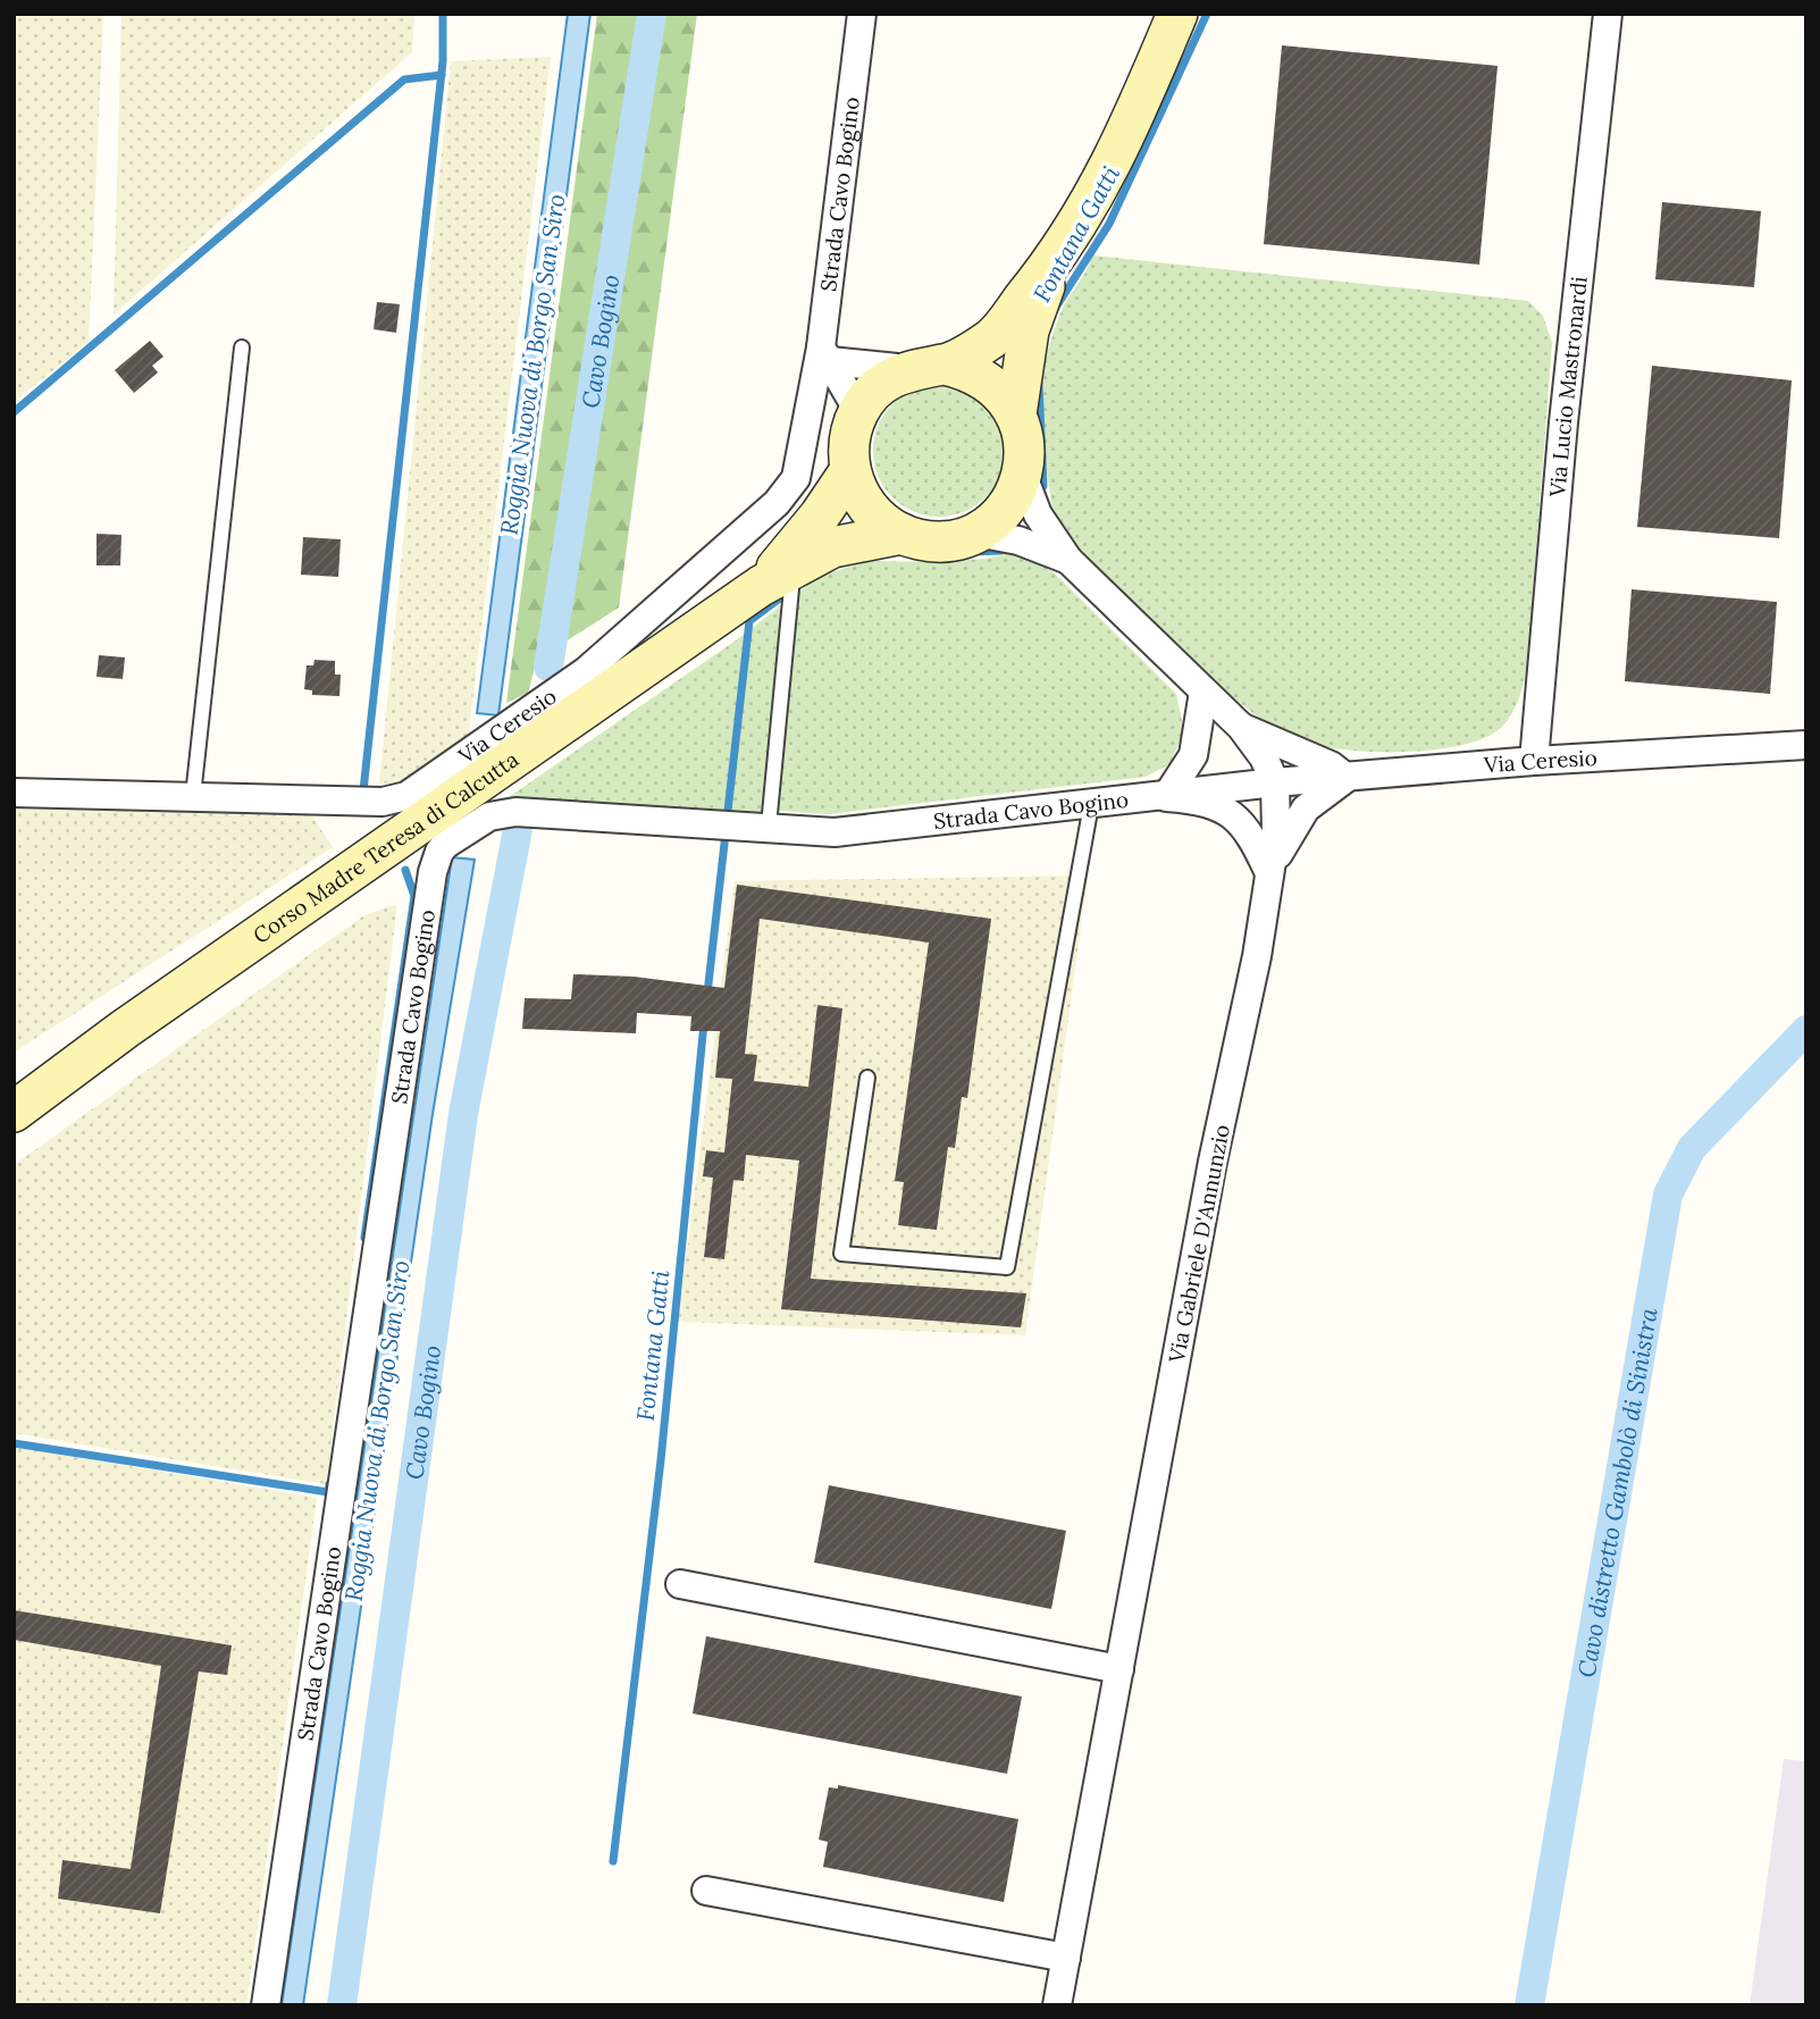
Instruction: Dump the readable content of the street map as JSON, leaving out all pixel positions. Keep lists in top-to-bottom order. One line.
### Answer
{"streets":{"main road":["Corso Madre Teresa di Calcutta"],"street":["Strada Cavo Bogino","Via Lucio Mastronardi","Via Ceresio","Via Gabriele D'Annunzio"]},"crossings":[["Strada Cavo Bogino","Via Ceresio"],["Strada Cavo Bogino","Via Gabriele D'Annunzio"],["Via Lucio Mastronardi","Via Ceresio"],["Via Ceresio","Via Gabriele D'Annunzio"],["Corso Madre Teresa di Calcutta","Via Gabriele D'Annunzio"]],"water":["Fontana Gatti","Cavo Bogino","Roggia Nuova di Borgo San Siro","Cavo distretto Gambolò di Sinistra"]}
